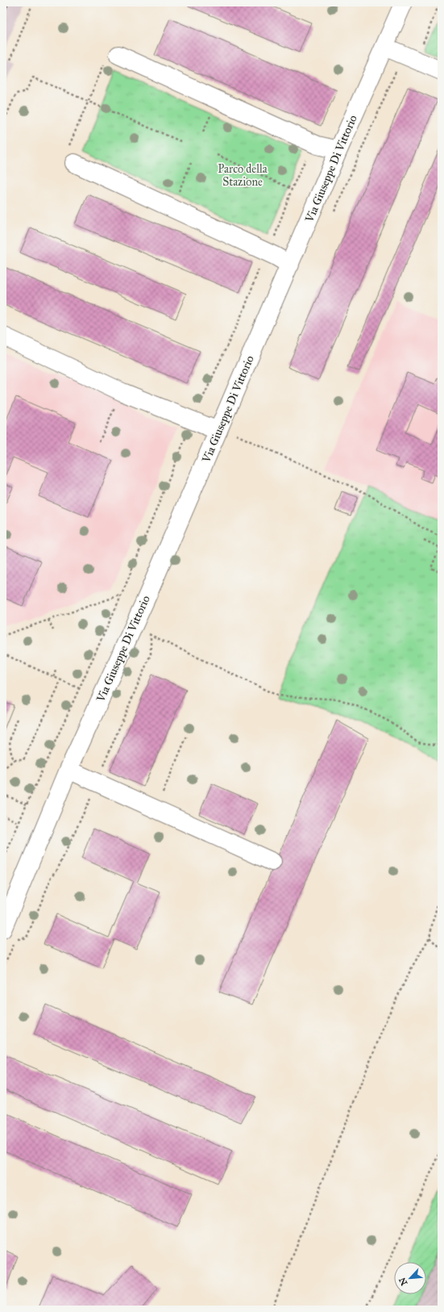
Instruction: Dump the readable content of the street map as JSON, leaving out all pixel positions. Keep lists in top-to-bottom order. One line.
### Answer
{"streets":{"street":["Via Giuseppe Di Vittorio"]},"parks":["Parco della Stazione"],"north":"bottom left"}
